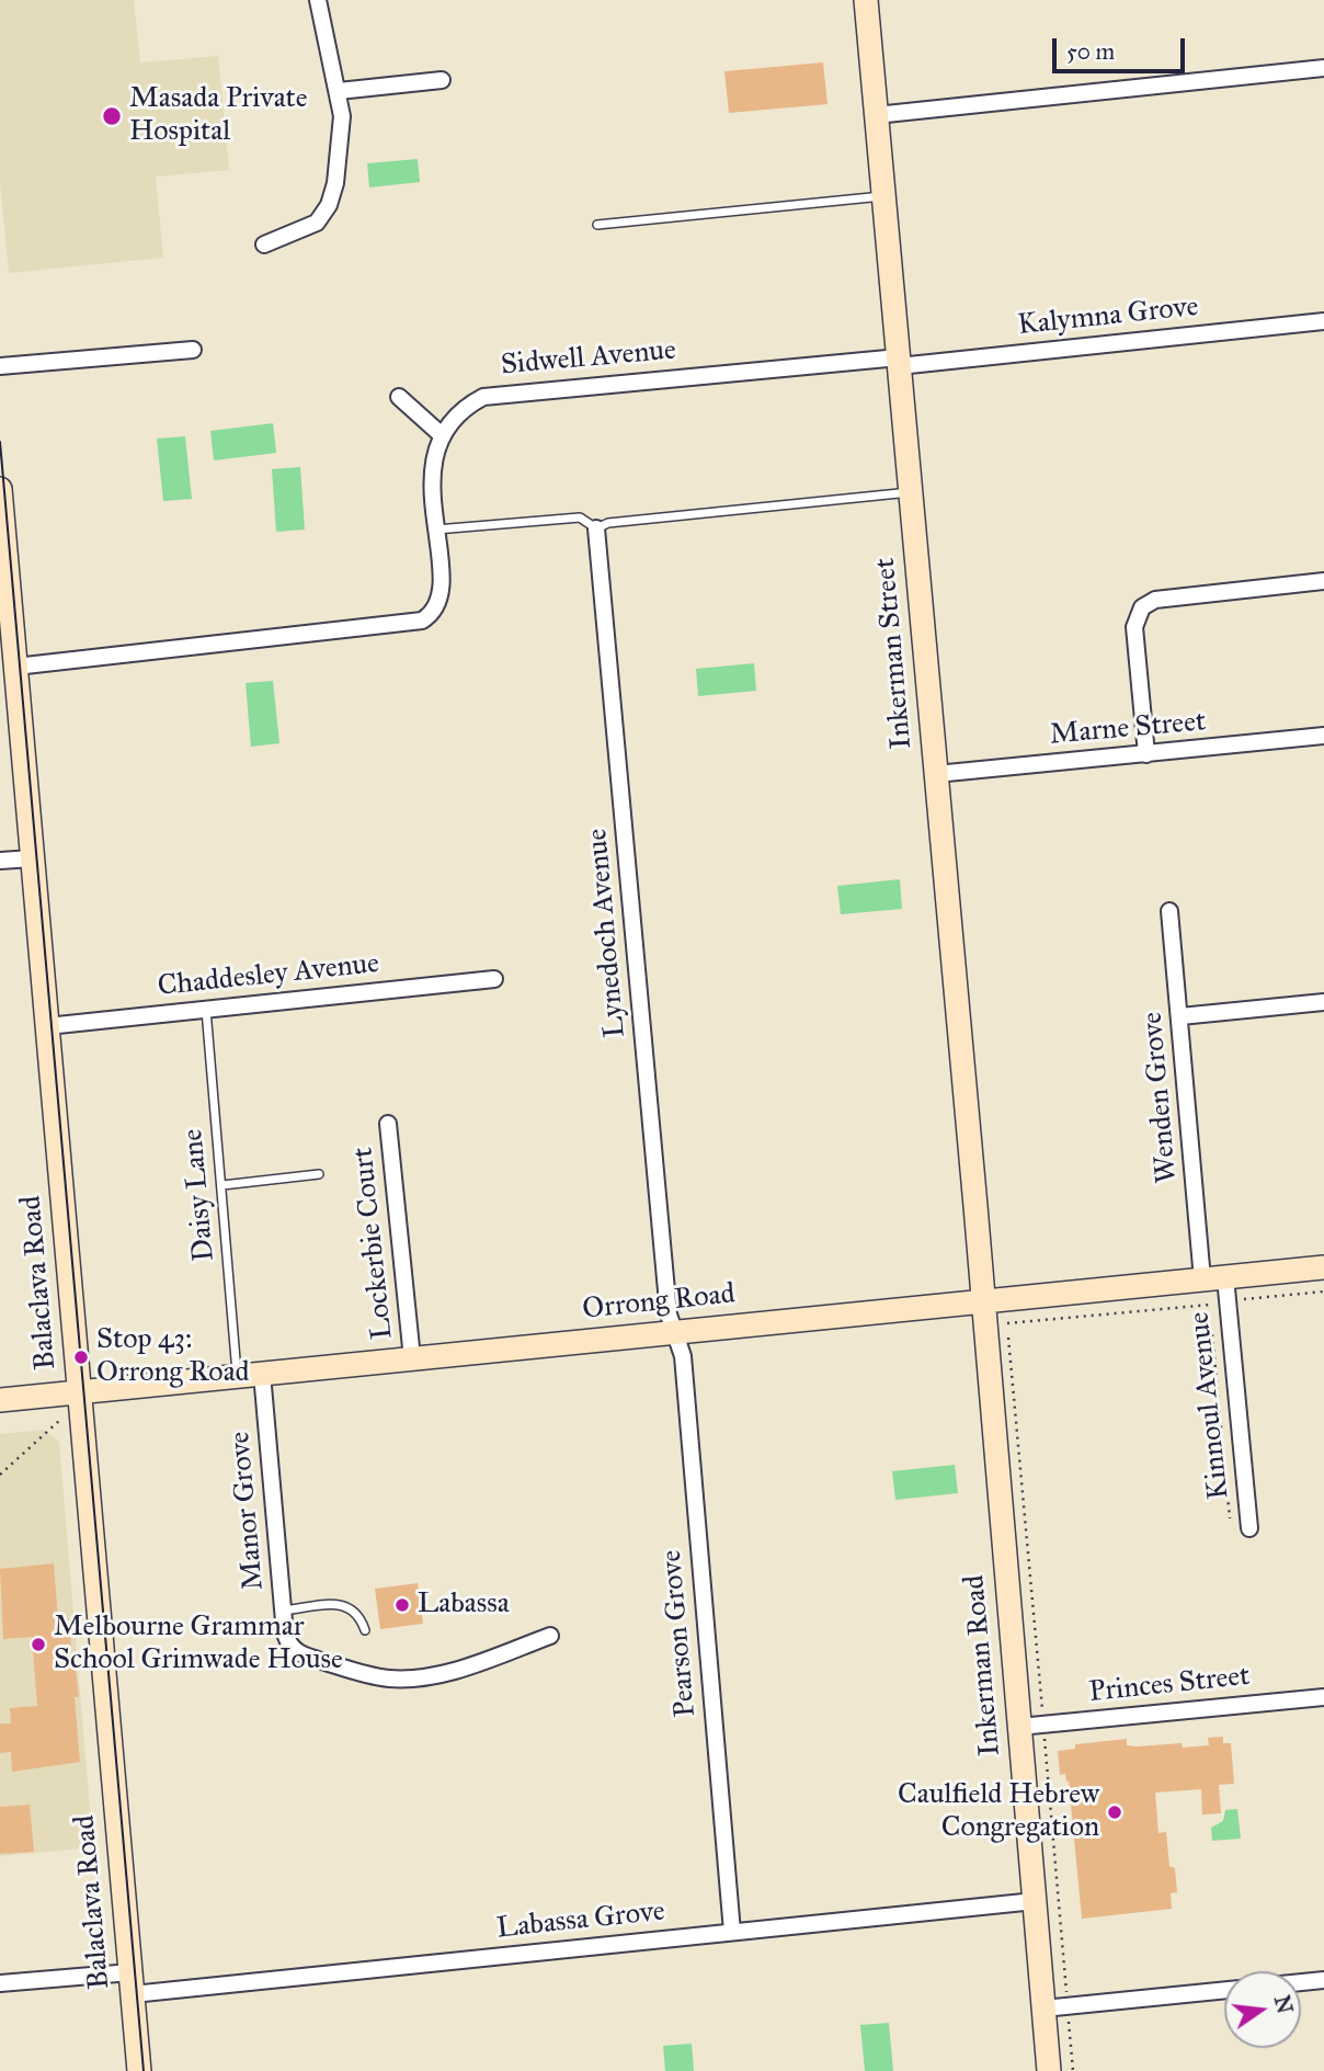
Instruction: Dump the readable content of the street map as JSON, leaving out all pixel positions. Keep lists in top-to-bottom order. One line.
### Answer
{"streets":{"street":["Kalymna Grove","Sidwell Avenue","Inkerman Street","Marne Street","Lynedoch Avenue","Chaddesley Avenue","Wenden Grove","Lockerbie Court","Balaclava Road","Orrong Road","Kinnoul Avenue","Manor Grove","Pearson Grove","Inkerman Road","Princes Street","Labassa Grove"],"lane":["Daisy Lane"]},"crossings":[["Kalymna Grove","Sidwell Avenue"],["Kalymna Grove","Inkerman Street"],["Sidwell Avenue","Inkerman Street"],["Inkerman Street","Marne Street"],["Inkerman Street","Orrong Road"],["Inkerman Street","Inkerman Road"],["Lynedoch Avenue","Orrong Road"],["Lynedoch Avenue","Pearson Grove"],["Chaddesley Avenue","Daisy Lane"],["Chaddesley Avenue","Balaclava Road"],["Wenden Grove","Orrong Road"],["Wenden Grove","Kinnoul Avenue"],["Daisy Lane","Orrong Road"],["Lockerbie Court","Orrong Road"],["Balaclava Road","Orrong Road"],["Balaclava Road","Labassa Grove"],["Orrong Road","Kinnoul Avenue"],["Orrong Road","Manor Grove"],["Orrong Road","Pearson Grove"],["Orrong Road","Inkerman Road"],["Pearson Grove","Labassa Grove"],["Inkerman Road","Princes Street"],["Inkerman Road","Labassa Grove"]],"places":["Masada Private Hospital","Stop 43: Orrong Road","Labassa","Melbourne Grammar School Grimwade House","Caulfield Hebrew Congregation"],"scale_bar":"50 m","north":"right"}
